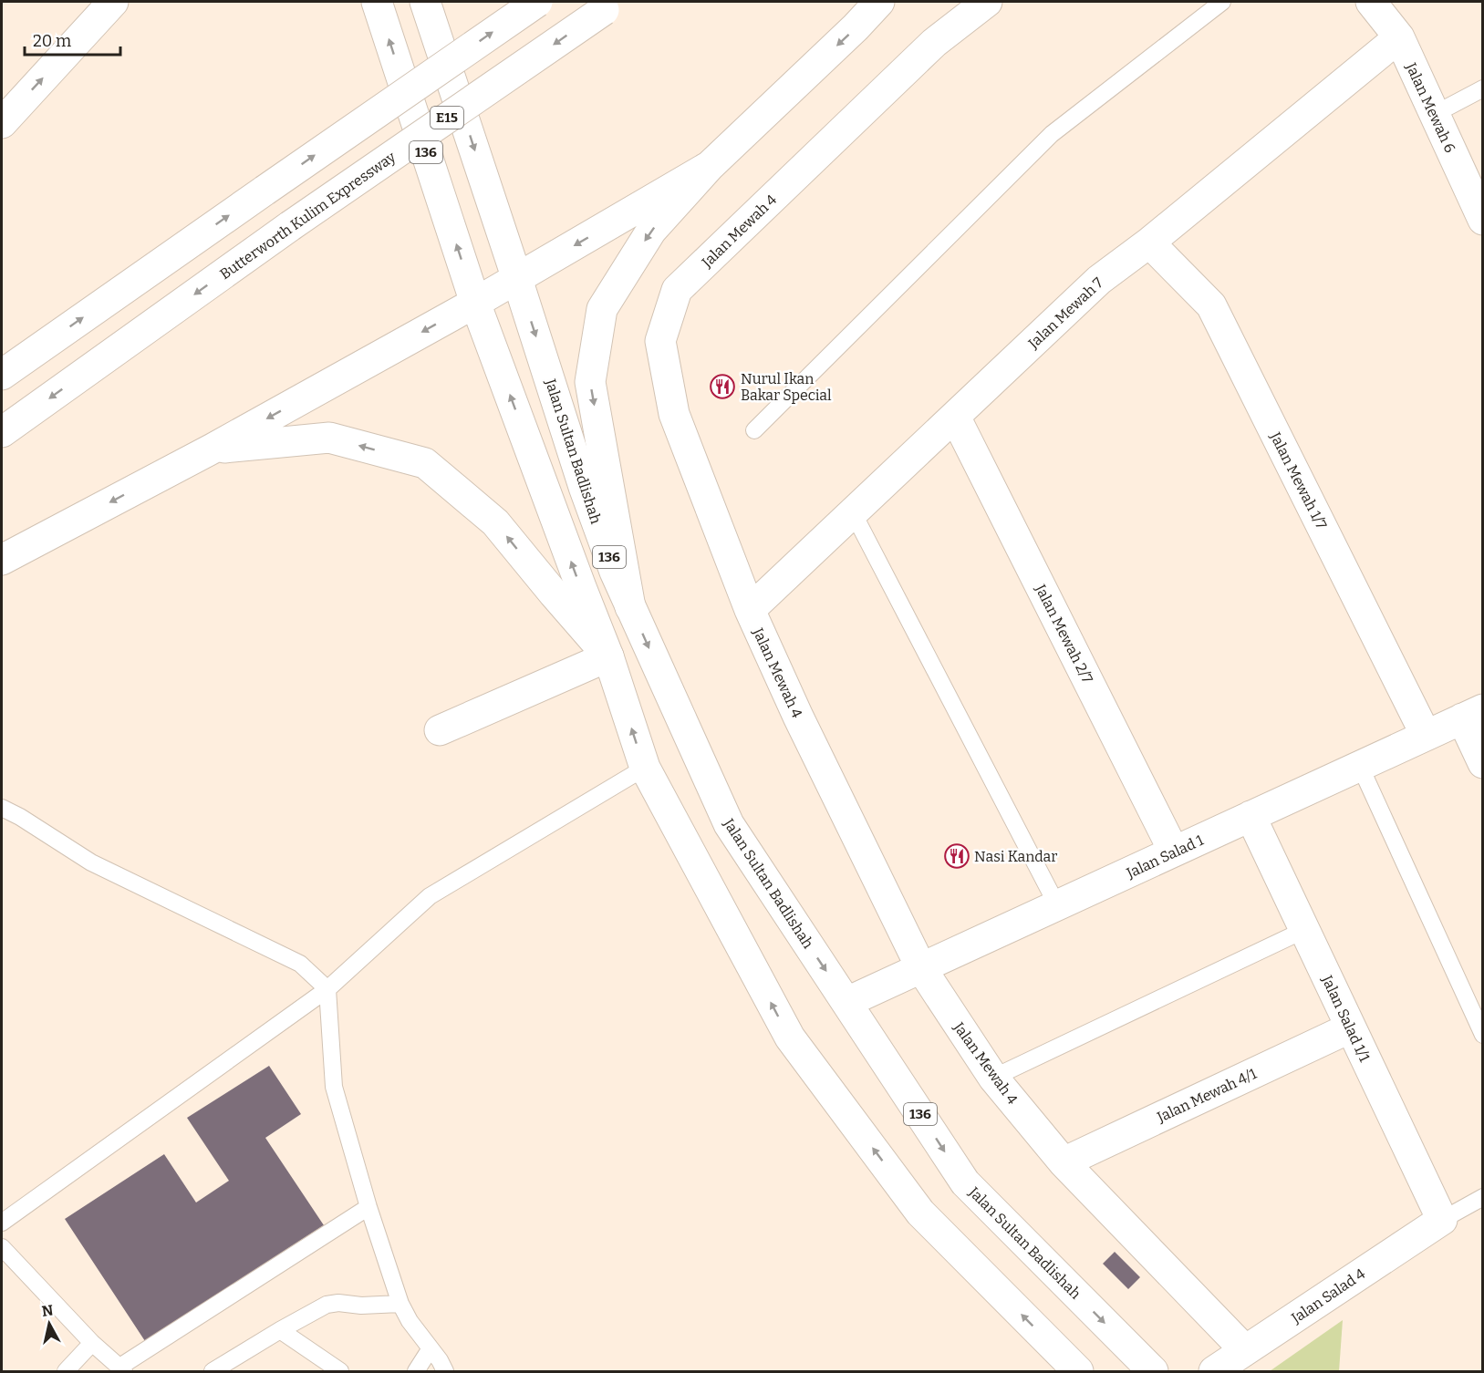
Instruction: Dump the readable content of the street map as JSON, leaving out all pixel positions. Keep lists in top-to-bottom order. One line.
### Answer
{"streets":{"main road":["Jalan Mewah 6","E15","136","Butterworth Kulim Expressway","Jalan Mewah 4","Jalan Mewah 7","Jalan Sultan Badlishah","Jalan Mewah 1/7","Jalan Mewah 2/7","Jalan Salad 1","Jalan Salad 1/1","Jalan Mewah 4/1","Jalan Salad 4"]},"crossings":[["Jalan Mewah 6","Jalan Mewah 7"],["136","Jalan Sultan Badlishah"],["Jalan Mewah 4","Jalan Mewah 7"],["Jalan Mewah 4","Jalan Salad 1"],["Jalan Mewah 4","Jalan Mewah 4/1"],["Jalan Mewah 4","Jalan Salad 4"],["Jalan Mewah 7","Jalan Mewah 1/7"],["Jalan Mewah 7","Jalan Mewah 2/7"],["Jalan Sultan Badlishah","Jalan Salad 1"],["Jalan Mewah 1/7","Jalan Salad 1"],["Jalan Mewah 2/7","Jalan Salad 1"],["Jalan Salad 1","Jalan Salad 1/1"],["Jalan Salad 1/1","Jalan Mewah 4/1"],["Jalan Salad 1/1","Jalan Salad 4"]],"places":{"restaurant":["Nurul Ikan Bakar Special","Nasi Kandar"]},"scale_bar":"20 m","north":"top"}
